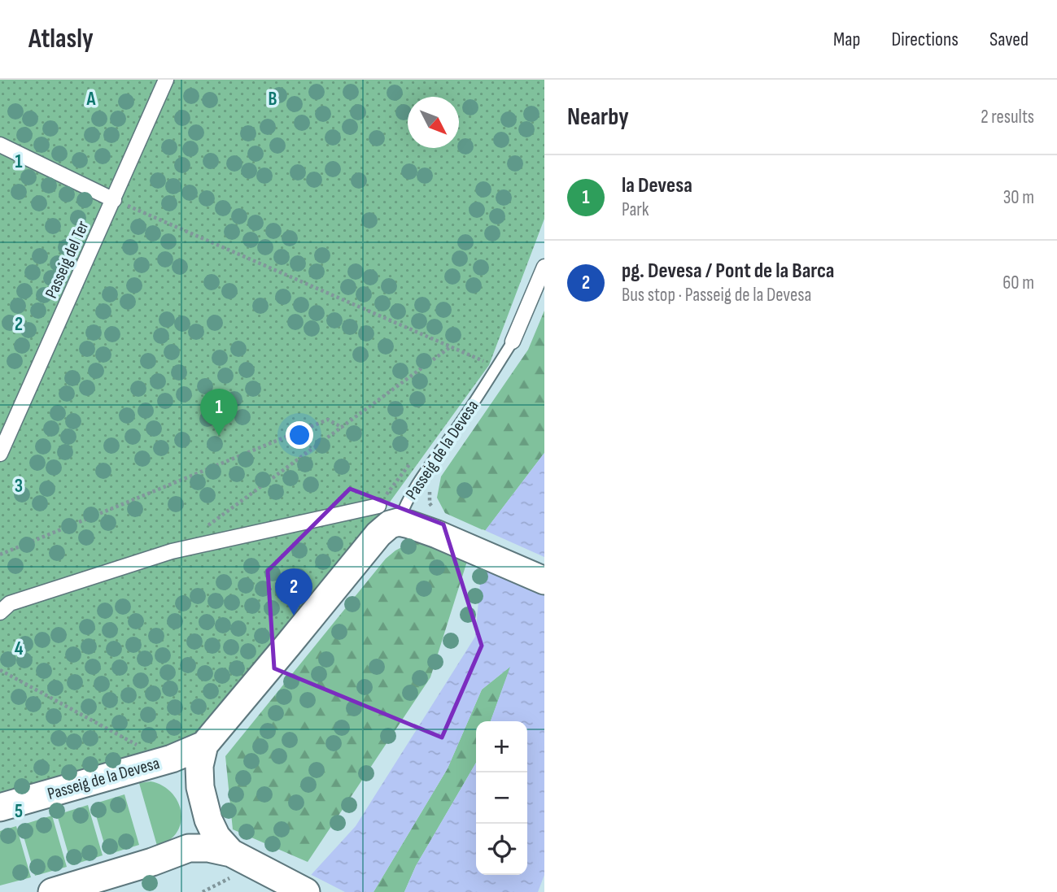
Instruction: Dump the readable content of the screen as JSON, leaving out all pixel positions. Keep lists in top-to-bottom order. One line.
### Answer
{"streets":{"main road":["Passeig de la Devesa"],"street":["Passeig del Ter"]},"north":"bottom right","page":{"header":"Atlasly","nav":["Map","Directions","Saved"],"heading":["Nearby","2 results"],"list":[{"mark":"1","name":"la Devesa","note":"Park","value":"30 m"},{"mark":"2","name":"pg. Devesa / Pont de la Barca","note":"Bus stop · Passeig de la Devesa","value":"60 m"}],"pins":["1","2"],"map_buttons":["+","−"]},"grid":{"columns":["A","B"],"rows":["1","2","3","4","5"]}}
